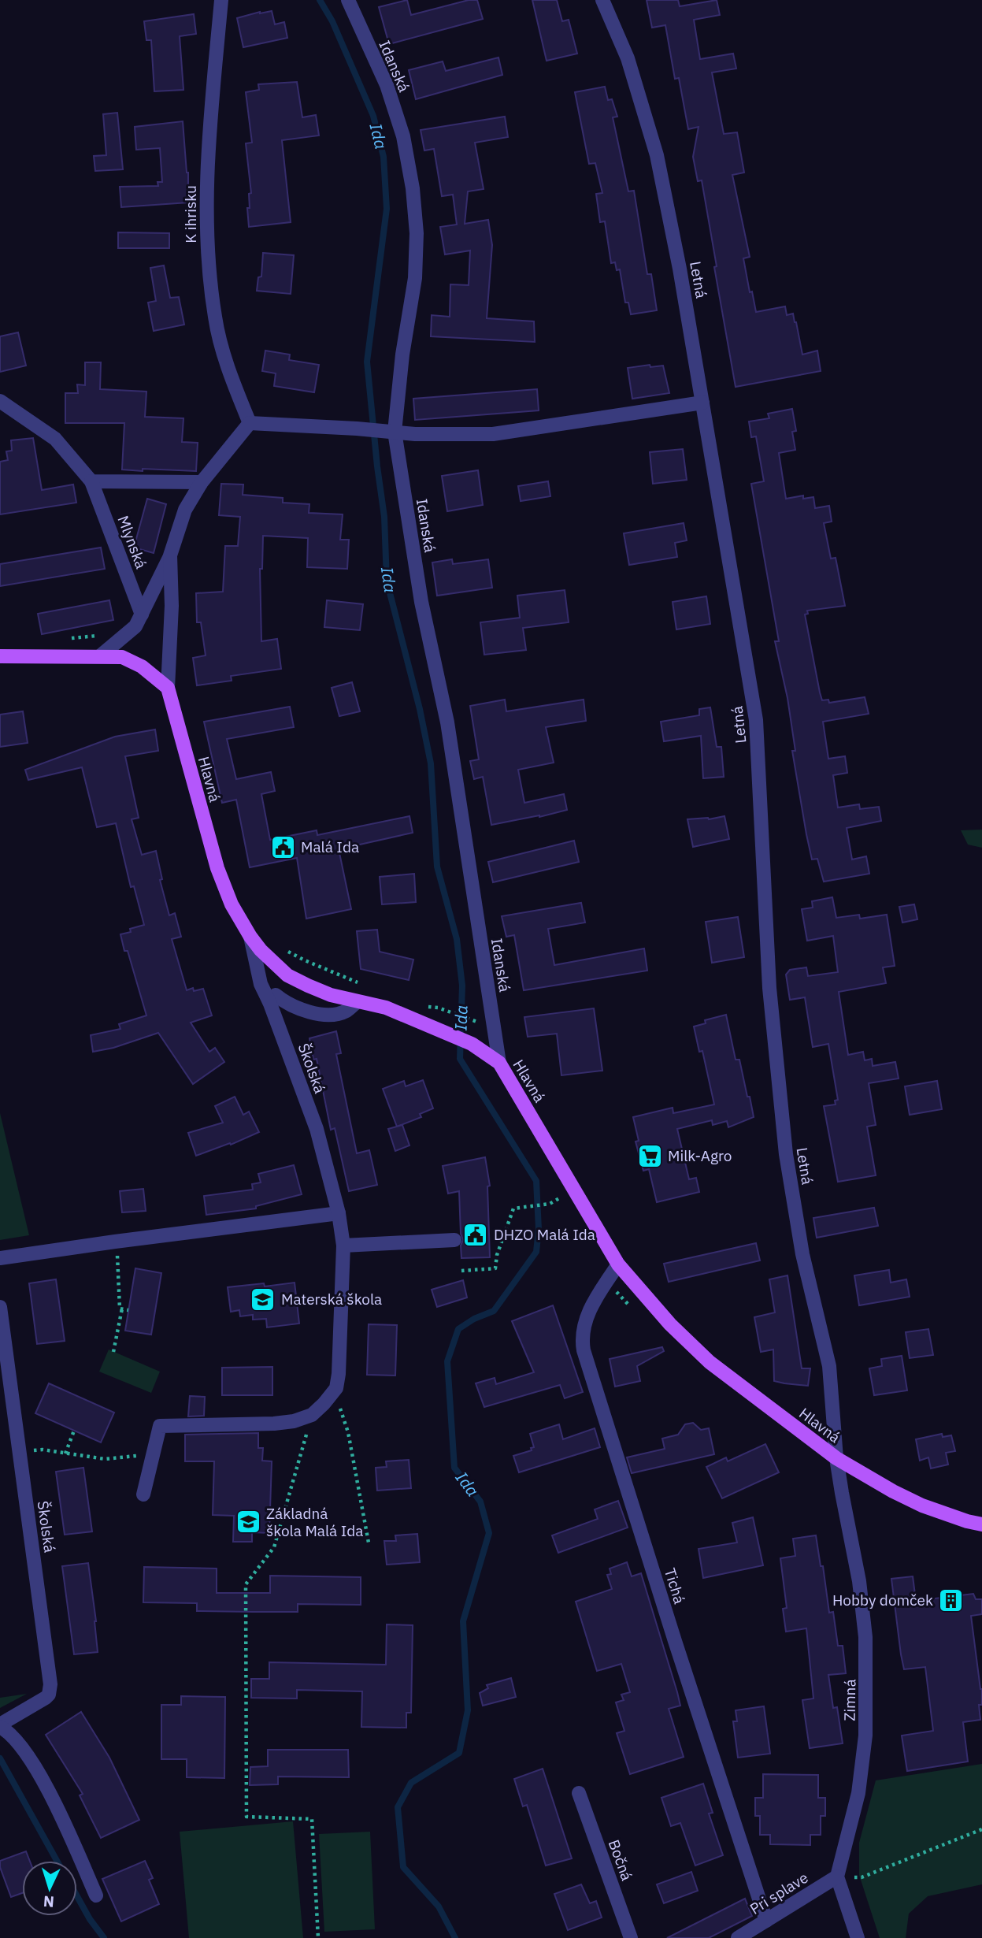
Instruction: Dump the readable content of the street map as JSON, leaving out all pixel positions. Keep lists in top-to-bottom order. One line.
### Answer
{"streets":{"main road":["Hlavná"],"street":["Idanská","K ihrisku","Letná","Mlynská","Školská","Tichá","Zimná","Bočná","Pri splave"]},"crossings":[["Idanská","Hlavná"],["Letná","Hlavná"],["Letná","Zimná"],["Hlavná","Školská"],["Hlavná","Tichá"],["Hlavná","Zimná"],["Tichá","Pri splave"],["Zimná","Pri splave"]],"water":["Ida"],"places":{"public building":["Malá Ida","DHZO Malá Ida"],"supermarket":["Milk-Agro"],"school or university":["Materská škola","Základná škola Malá Ida"],"building":["Hobby domček"]},"north":"bottom"}
